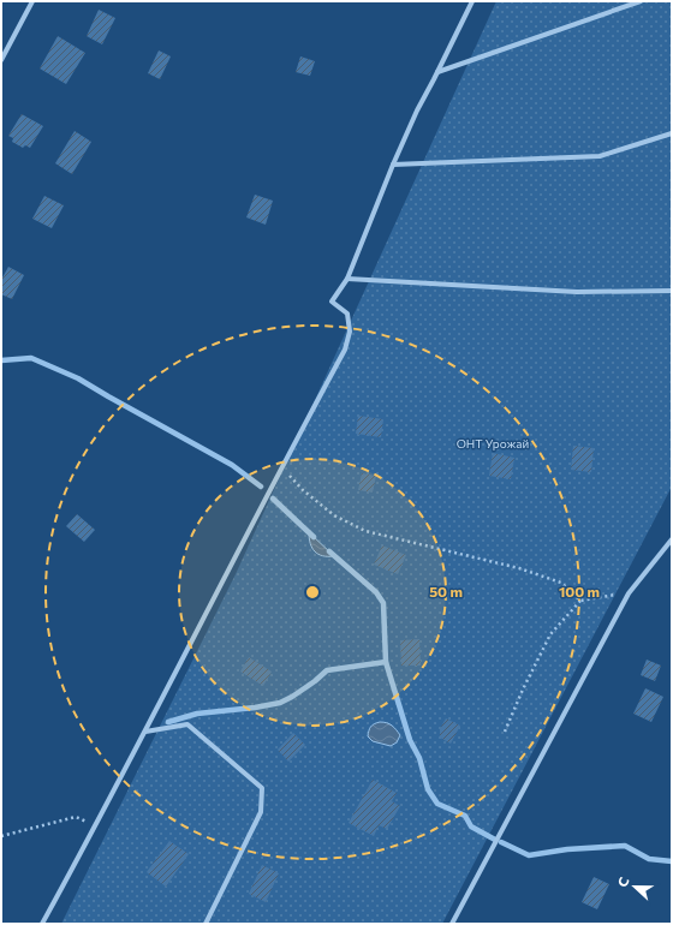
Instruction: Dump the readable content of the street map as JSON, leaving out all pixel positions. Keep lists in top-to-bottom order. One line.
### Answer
{"parks":["ОНТ Урожай"],"north":"left","rings":["50 m","100 m"]}
